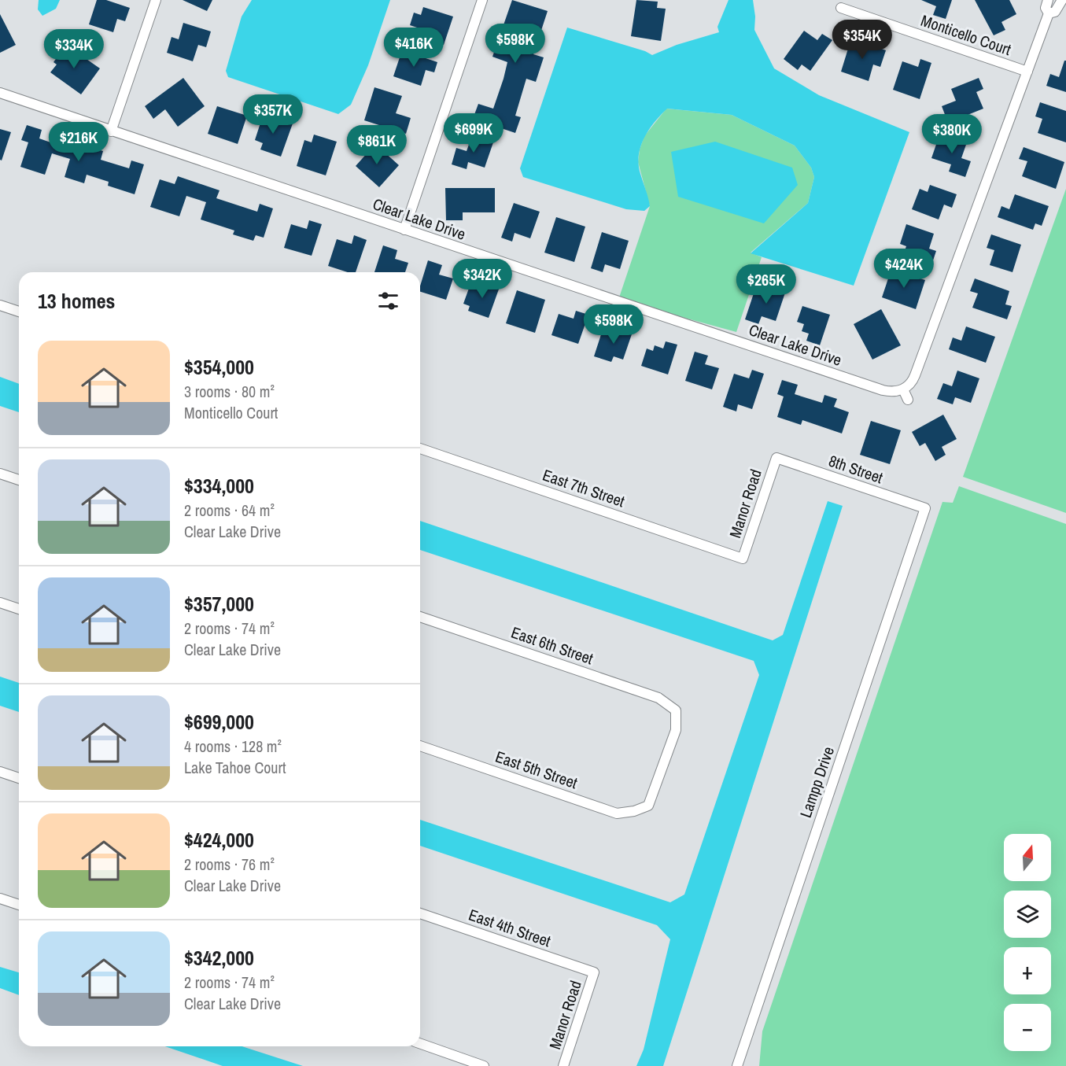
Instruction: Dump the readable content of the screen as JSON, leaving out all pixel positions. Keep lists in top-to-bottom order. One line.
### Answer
{"streets":{"street":["Monticello Court","Clear Lake Drive","8th Street","East 7th Street","Manor Road","East 6th Street","East 5th Street","Lampp Drive","East 4th Street"]},"crossings":[["8th Street","Manor Road"],["8th Street","Lampp Drive"],["East 7th Street","Manor Road"],["Manor Road","East 4th Street"],["East 6th Street","East 5th Street"]],"north":"top","page":{"price":["$354K","$598K","$416K","$334K","$357K","$699K","$380K","$216K","$861K","$424K","$342K","$265K","$598K"],"heading":"13 homes","list":[{"name":"$354,000","note":"3 rooms · 80 m² · Monticello Court"},{"name":"$334,000","note":"2 rooms · 64 m² · Clear Lake Drive"},{"name":"$357,000","note":"2 rooms · 74 m² · Clear Lake Drive"},{"name":"$699,000","note":"4 rooms · 128 m² · Lake Tahoe Court"},{"name":"$424,000","note":"2 rooms · 76 m² · Clear Lake Drive"},{"name":"$342,000","note":"2 rooms · 74 m² · Clear Lake Drive"}],"map_buttons":["+","−"]}}
